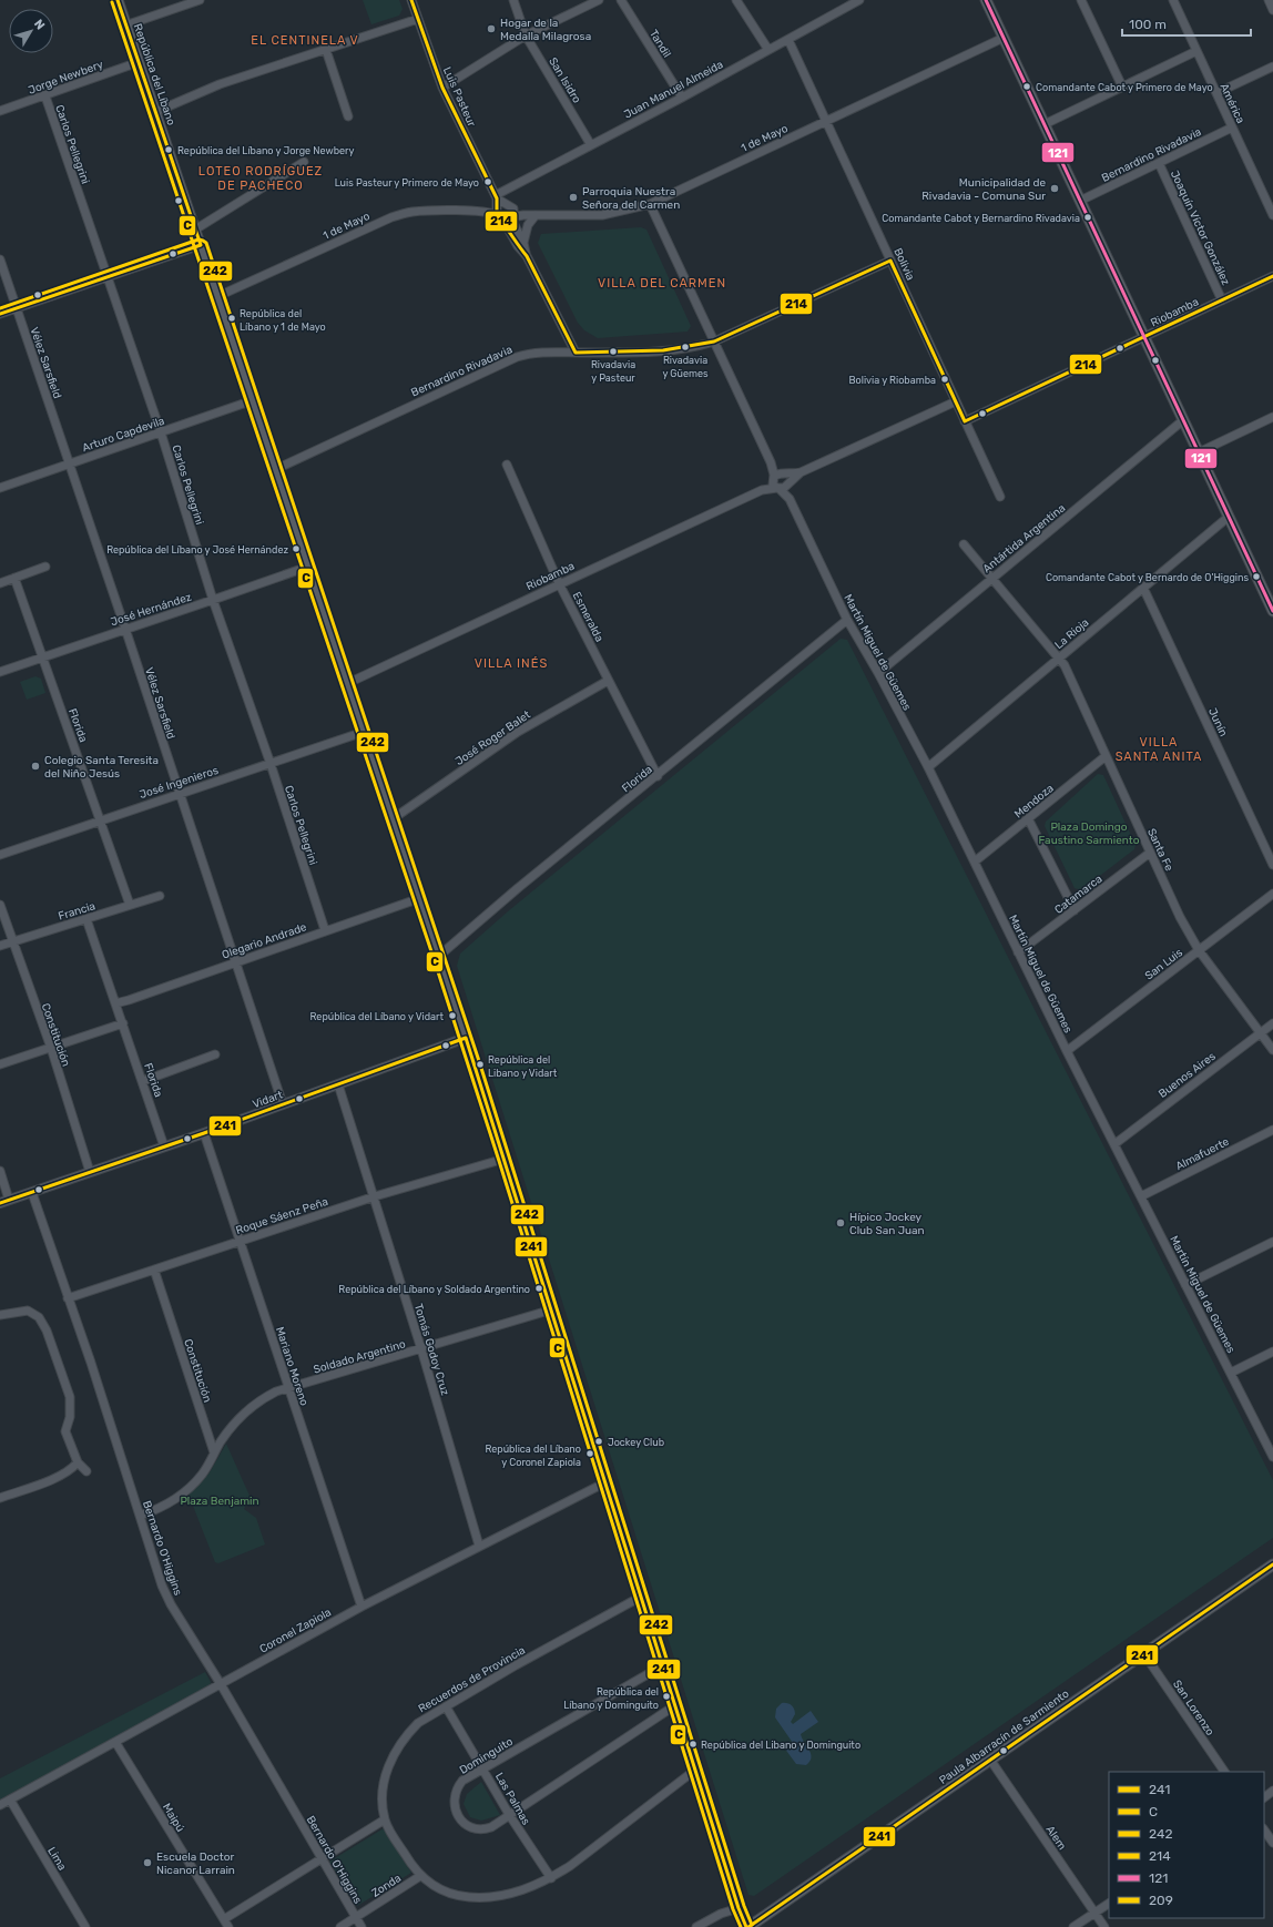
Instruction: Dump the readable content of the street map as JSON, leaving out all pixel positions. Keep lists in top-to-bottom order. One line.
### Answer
{"streets":{"main road":["República del Líbano","Paula Albarracín de Sarmiento"],"street":["Tandil","Jorge Newbery","San Isidro","Juan Manuel Almeida","Luis Pasteur","América","1 de Mayo","Carlos Pellegrini","Bernardino Rivadavia","Joaquín Víctor González","Bolivia","Riobamba","Vélez Sarsfield","Arturo Capdevila","Antártida Argentina","José Hernández","Esmeralda","La Rioja","Martín Miguel de Güemes","Junín","Florida","José Roger Balet","José Ingenieros","Mendoza","Santa Fe","Catamarca","Francia","Olegario Andrade","San Luis","Constitución","Buenos Aires","Vidart","Almafuerte","Roque Sáenz Peña","Tomás Godoy Cruz","Soldado Argentino","Mariano Moreno","Bernardo O'Higgins","Coronel Zapiola","Recuerdos de Provincia","San Lorenzo","Dominguito","Las Palmas","Maipú","Alem","Lima","Zonda"]},"crossings":[["Tandil","Juan Manuel Almeida"],["República del Líbano","Jorge Newbery"],["República del Líbano","1 de Mayo"],["República del Líbano","Bernardino Rivadavia"],["República del Líbano","Riobamba"],["República del Líbano","Arturo Capdevila"],["República del Líbano","José Hernández"],["República del Líbano","Florida"],["República del Líbano","José Roger Balet"],["República del Líbano","José Ingenieros"],["República del Líbano","Olegario Andrade"],["República del Líbano","Vidart"],["República del Líbano","Roque Sáenz Peña"],["República del Líbano","Soldado Argentino"],["República del Líbano","Coronel Zapiola"],["República del Líbano","Recuerdos de Provincia"],["República del Líbano","Paula Albarracín de Sarmiento"],["República del Líbano","Dominguito"],["Jorge Newbery","Carlos Pellegrini"],["San Isidro","Juan Manuel Almeida"],["Juan Manuel Almeida","Luis Pasteur"],["Juan Manuel Almeida","Bolivia"],["Luis Pasteur","1 de Mayo"],["Luis Pasteur","Bernardino Rivadavia"],["América","Bernardino Rivadavia"],["1 de Mayo","Bolivia"],["Carlos Pellegrini","Arturo Capdevila"],["Carlos Pellegrini","José Hernández"],["Carlos Pellegrini","José Ingenieros"],["Carlos Pellegrini","Olegario Andrade"],["Bernardino Rivadavia","Joaquín Víctor González"],["Bernardino Rivadavia","Bolivia"],["Joaquín Víctor González","Riobamba"],["Bolivia","Riobamba"],["Riobamba","Esmeralda"],["Riobamba","Martín Miguel de Güemes"],["Vélez Sarsfield","Arturo Capdevila"],["Vélez Sarsfield","José Hernández"],["Vélez Sarsfield","José Ingenieros"],["Vélez Sarsfield","Olegario Andrade"],["Vélez Sarsfield","Vidart"],["Antártida Argentina","Martín Miguel de Güemes"],["Antártida Argentina","Santa Fe"],["José Hernández","Florida"],["Esmeralda","Florida"],["Esmeralda","José Roger Balet"],["La Rioja","Martín Miguel de Güemes"],["La Rioja","Junín"],["La Rioja","Santa Fe"],["Martín Miguel de Güemes","Florida"],["Martín Miguel de Güemes","Mendoza"],["Martín Miguel de Güemes","Catamarca"],["Martín Miguel de Güemes","San Luis"],["Martín Miguel de Güemes","Buenos Aires"],["Martín Miguel de Güemes","Almafuerte"],["Florida","José Ingenieros"],["Florida","Francia"],["Florida","Olegario Andrade"],["Florida","Vidart"],["Mendoza","Santa Fe"],["Santa Fe","Catamarca"],["Santa Fe","San Luis"],["Santa Fe","Buenos Aires"],["Francia","Constitución"],["Constitución","Vidart"],["Constitución","Roque Sáenz Peña"],["Constitución","Soldado Argentino"],["Vidart","Tomás Godoy Cruz"],["Vidart","Mariano Moreno"],["Vidart","Bernardo O'Higgins"],["Roque Sáenz Peña","Tomás Godoy Cruz"],["Roque Sáenz Peña","Mariano Moreno"],["Roque Sáenz Peña","Bernardo O'Higgins"],["Tomás Godoy Cruz","Soldado Argentino"],["Tomás Godoy Cruz","Coronel Zapiola"],["Soldado Argentino","Mariano Moreno"],["Soldado Argentino","Bernardo O'Higgins"],["Mariano Moreno","Coronel Zapiola"],["Bernardo O'Higgins","Coronel Zapiola"],["Bernardo O'Higgins","Zonda"],["Coronel Zapiola","Maipú"],["Coronel Zapiola","Lima"],["Recuerdos de Provincia","Las Palmas"],["Recuerdos de Provincia","Zonda"],["San Lorenzo","Paula Albarracín de Sarmiento"],["Paula Albarracín de Sarmiento","Alem"],["Dominguito","Las Palmas"]],"districts":["EL CENTINELA V","LOTEO RODRÍGUEZ DE PACHECO","VILLA DEL CARMEN","VILLA INÉS","VILLA SANTA ANITA"],"parks":["Plaza Domingo Faustino Sarmiento","Plaza Benjamin"],"places":["Hogar de la Medalla Milagrosa","Comandante Cabot y Primero de Mayo","República del Líbano y Jorge Newbery","Luis Pasteur y Primero de Mayo","Municipalidad de Rivadavia - Comuna Sur","Parroquia Nuestra Señora del Carmen","Comandante Cabot y Bernardino Rivadavia","República del Líbano y 1 de Mayo","Rivadavia y Güemes","Rivadavia y Pasteur","Bolivia y Riobamba","República del Líbano y José Hernández","Comandante Cabot y Bernardo de O'Higgins","Colegio Santa Teresita del Niño Jesús","República del Líbano y Vidart","República del Libano y Vidart","Hípico Jockey Club San Juan","República del Líbano y Soldado Argentino","Jockey Club","República del Líbano y Coronel Zapiola","República del Líbano y Dominguito","República del Libano y Dominguito","Escuela Doctor Nicanor Larrain"],"lines":["transit line 214","transit line 121","transit line 209","transit line C","transit line 242","transit line 241"],"legend":["241","C","242","214","121","209"],"scale_bar":"100 m","north":"top right"}
